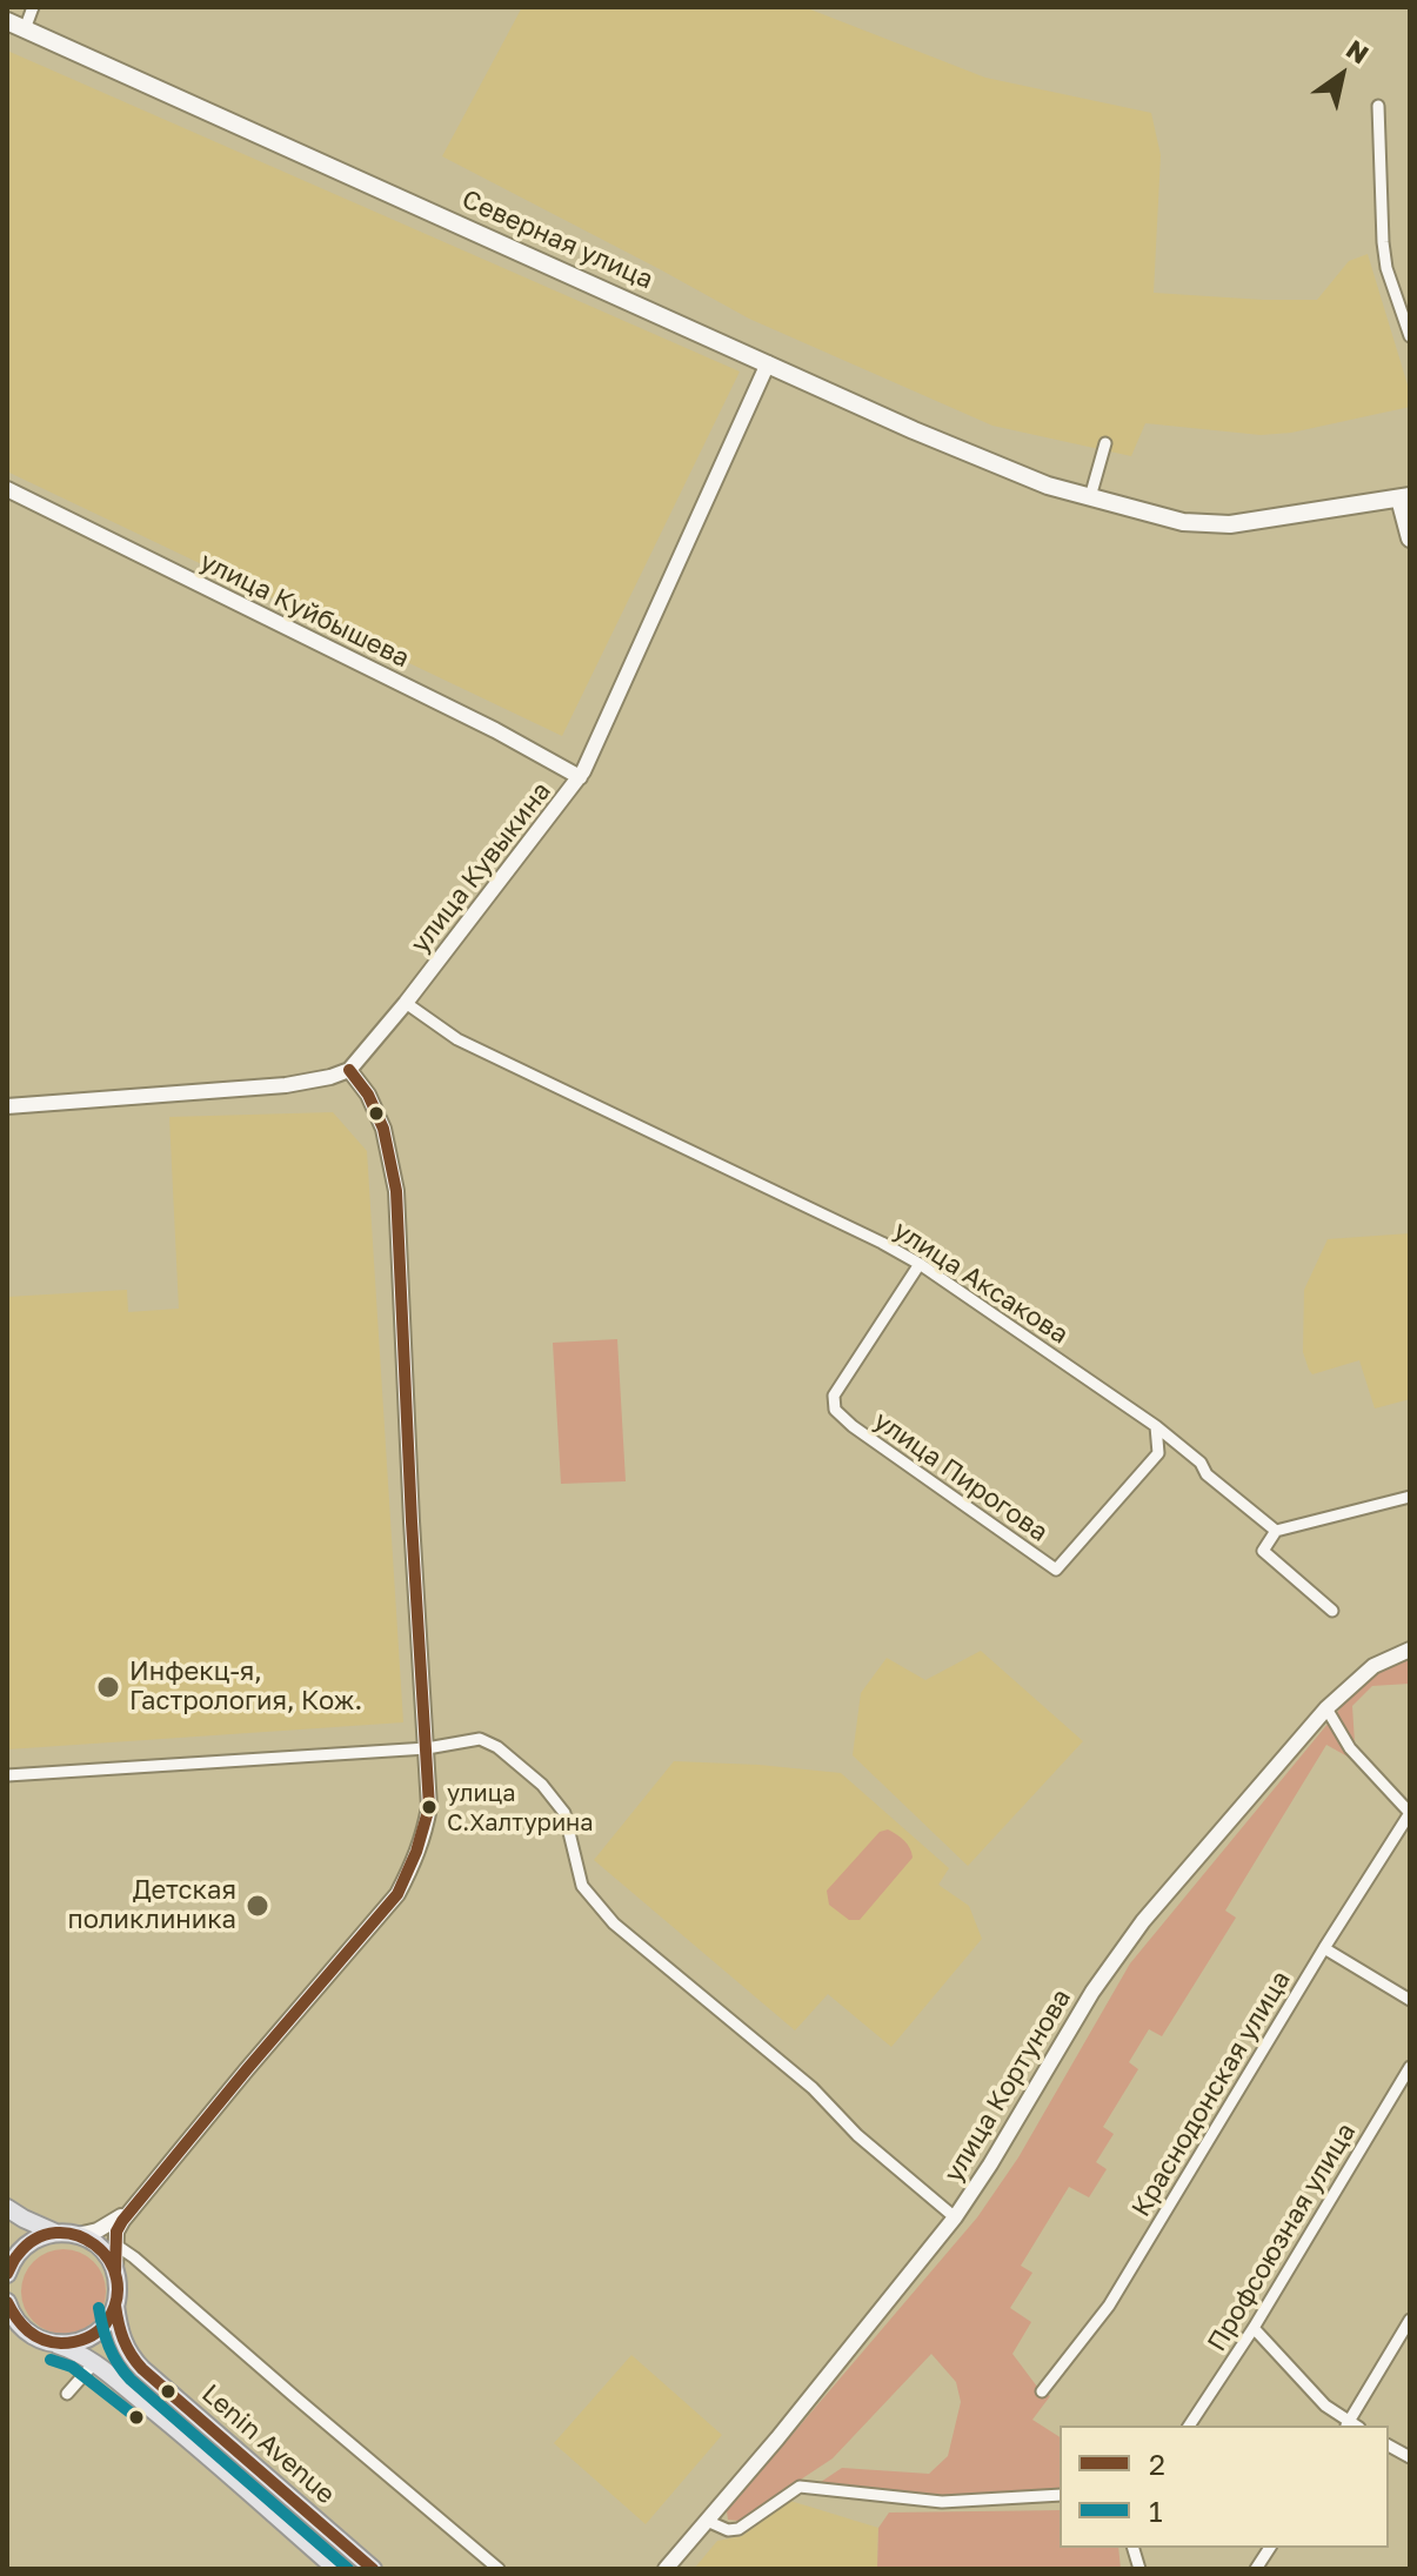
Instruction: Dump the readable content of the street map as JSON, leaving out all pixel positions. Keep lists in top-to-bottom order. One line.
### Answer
{"streets":{"main road":["Северная улица","Lenin Avenue"],"street":["улица Куйбышева","улица Кувыкина","улица Аксакова","улица Пирогова","улица Кортунова","Краснодонская улица","Профсоюзная улица"]},"crossings":[["Северная улица","улица Кувыкина"],["улица Куйбышева","улица Кувыкина"],["улица Кувыкина","улица Аксакова"],["улица Аксакова","улица Пирогова"]],"places":["Инфекц-я, Гастрология, Кож.","улица С.Халтурина","Детская поликлиника"],"lines":["transit line 2","transit line 1"],"legend":["2","1"],"north":"top right"}
